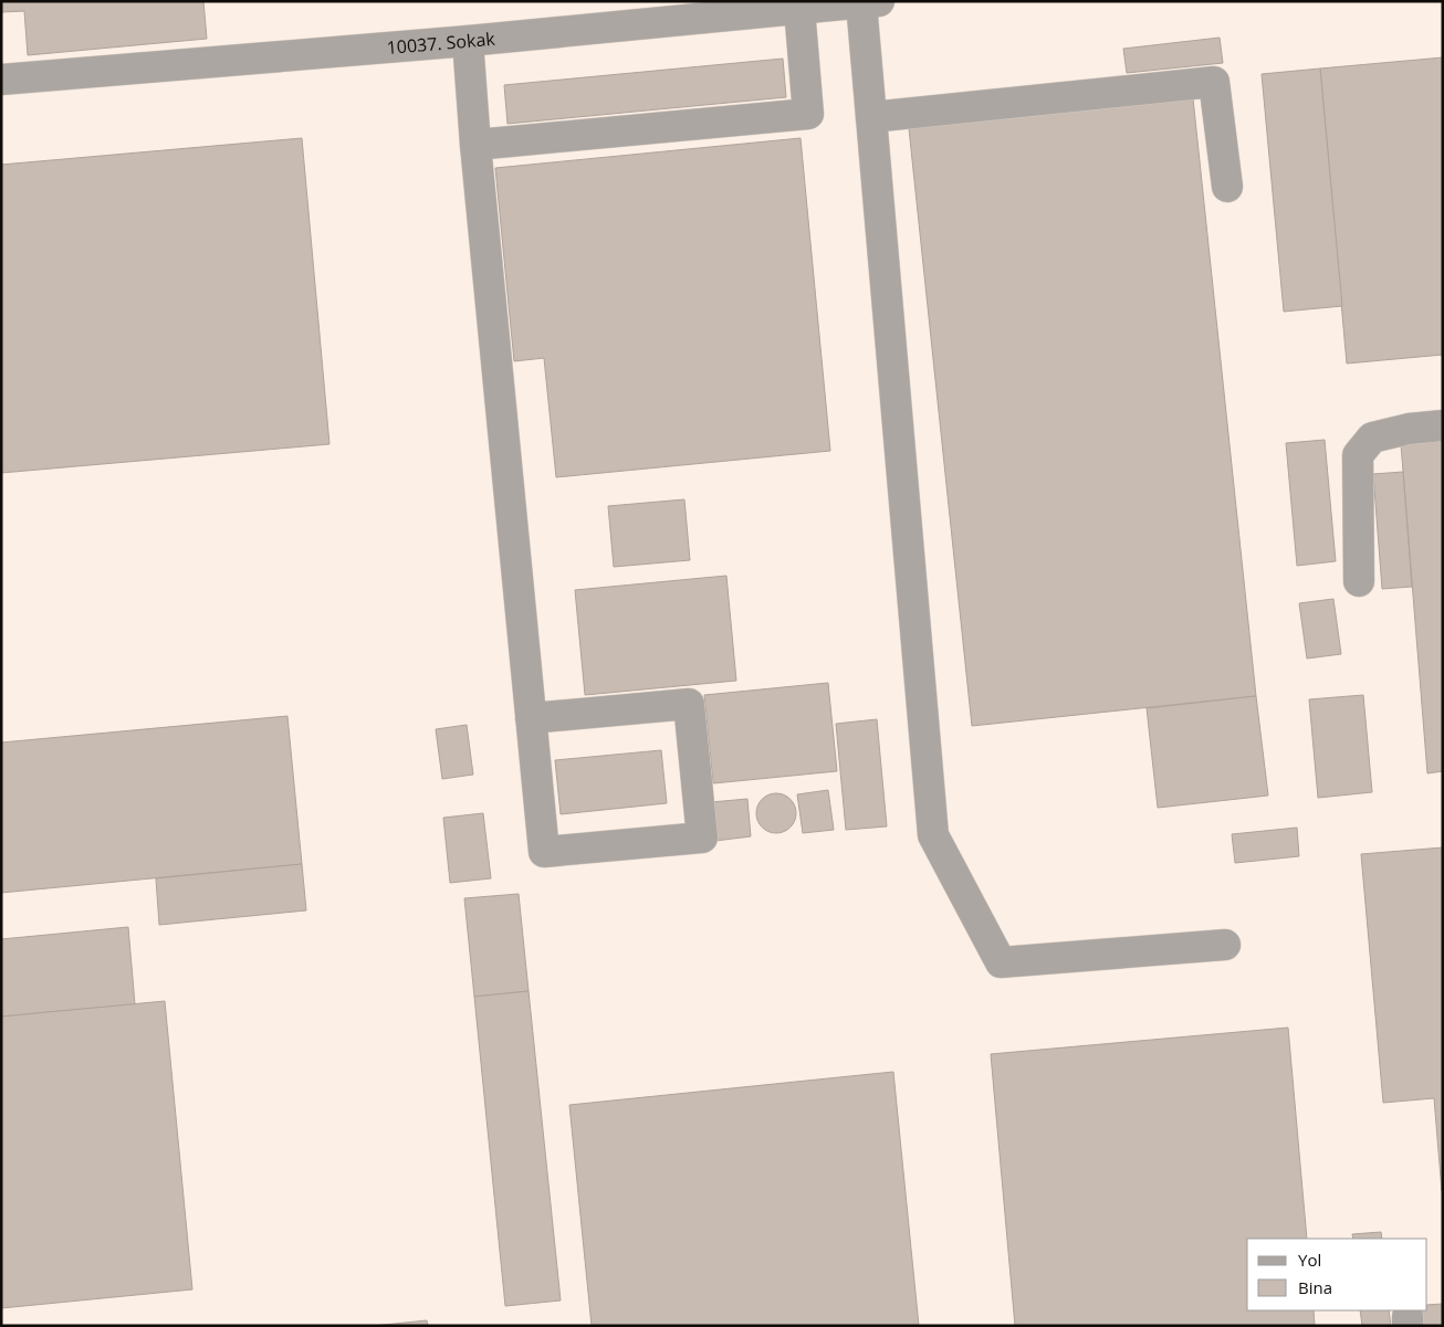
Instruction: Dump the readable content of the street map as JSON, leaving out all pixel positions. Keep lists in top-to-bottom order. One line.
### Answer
{"streets":{"street":["10037. Sokak"]},"legend":["Yol","Bina"]}
